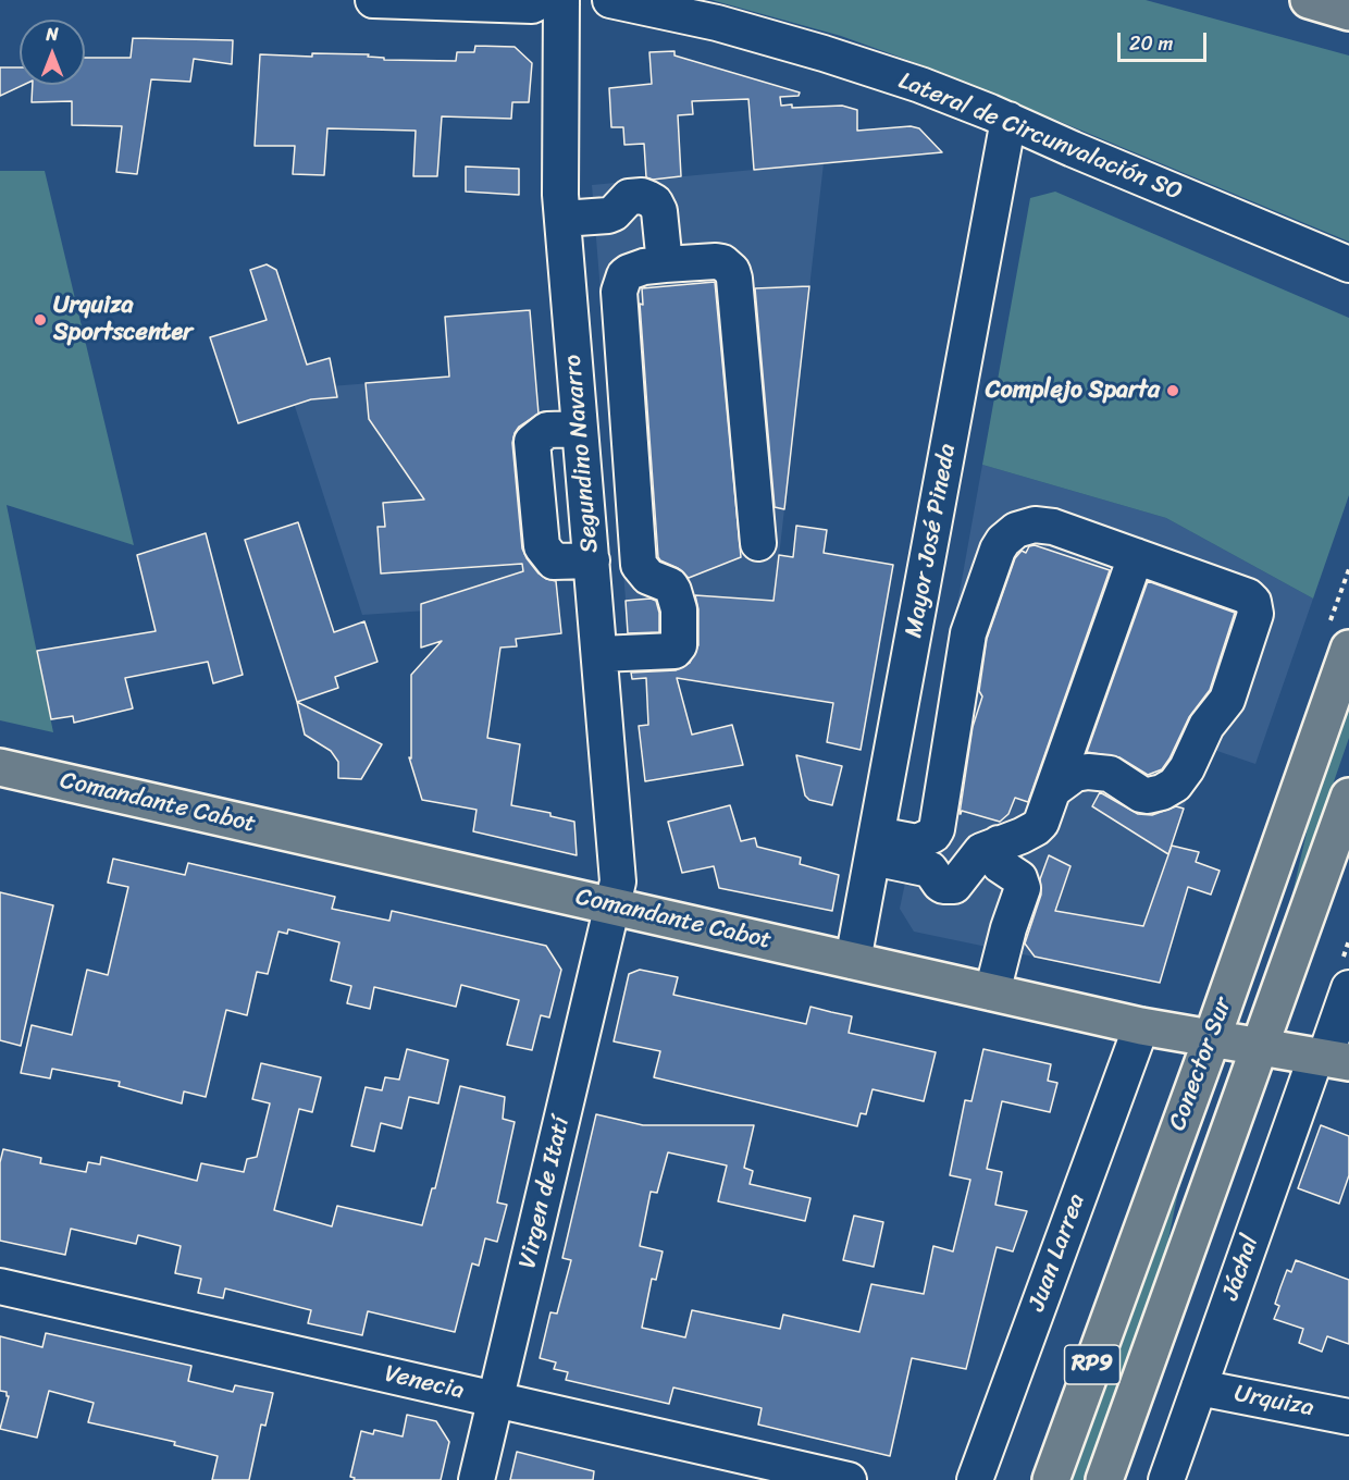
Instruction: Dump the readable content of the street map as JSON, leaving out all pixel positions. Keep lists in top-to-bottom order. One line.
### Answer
{"streets":{"main road":["Comandante Cabot","Conector Sur","RP9"],"street":["Lateral de Circunvalación SO","Segundino Navarro","Mayor José Pineda","Virgen de Itatí","Juan Larrea","Jáchal","Venecia","Urquiza"]},"crossings":[["Lateral de Circunvalación SO","Mayor José Pineda"],["Segundino Navarro","Comandante Cabot"],["Segundino Navarro","Virgen de Itatí"],["Mayor José Pineda","Comandante Cabot"],["Comandante Cabot","Conector Sur"],["Comandante Cabot","Virgen de Itatí"],["Comandante Cabot","Juan Larrea"],["Comandante Cabot","Jáchal"],["Virgen de Itatí","Venecia"],["Jáchal","Urquiza"]],"places":["Urquiza Sportscenter","Complejo Sparta"],"scale_bar":"20 m","north":"top"}
